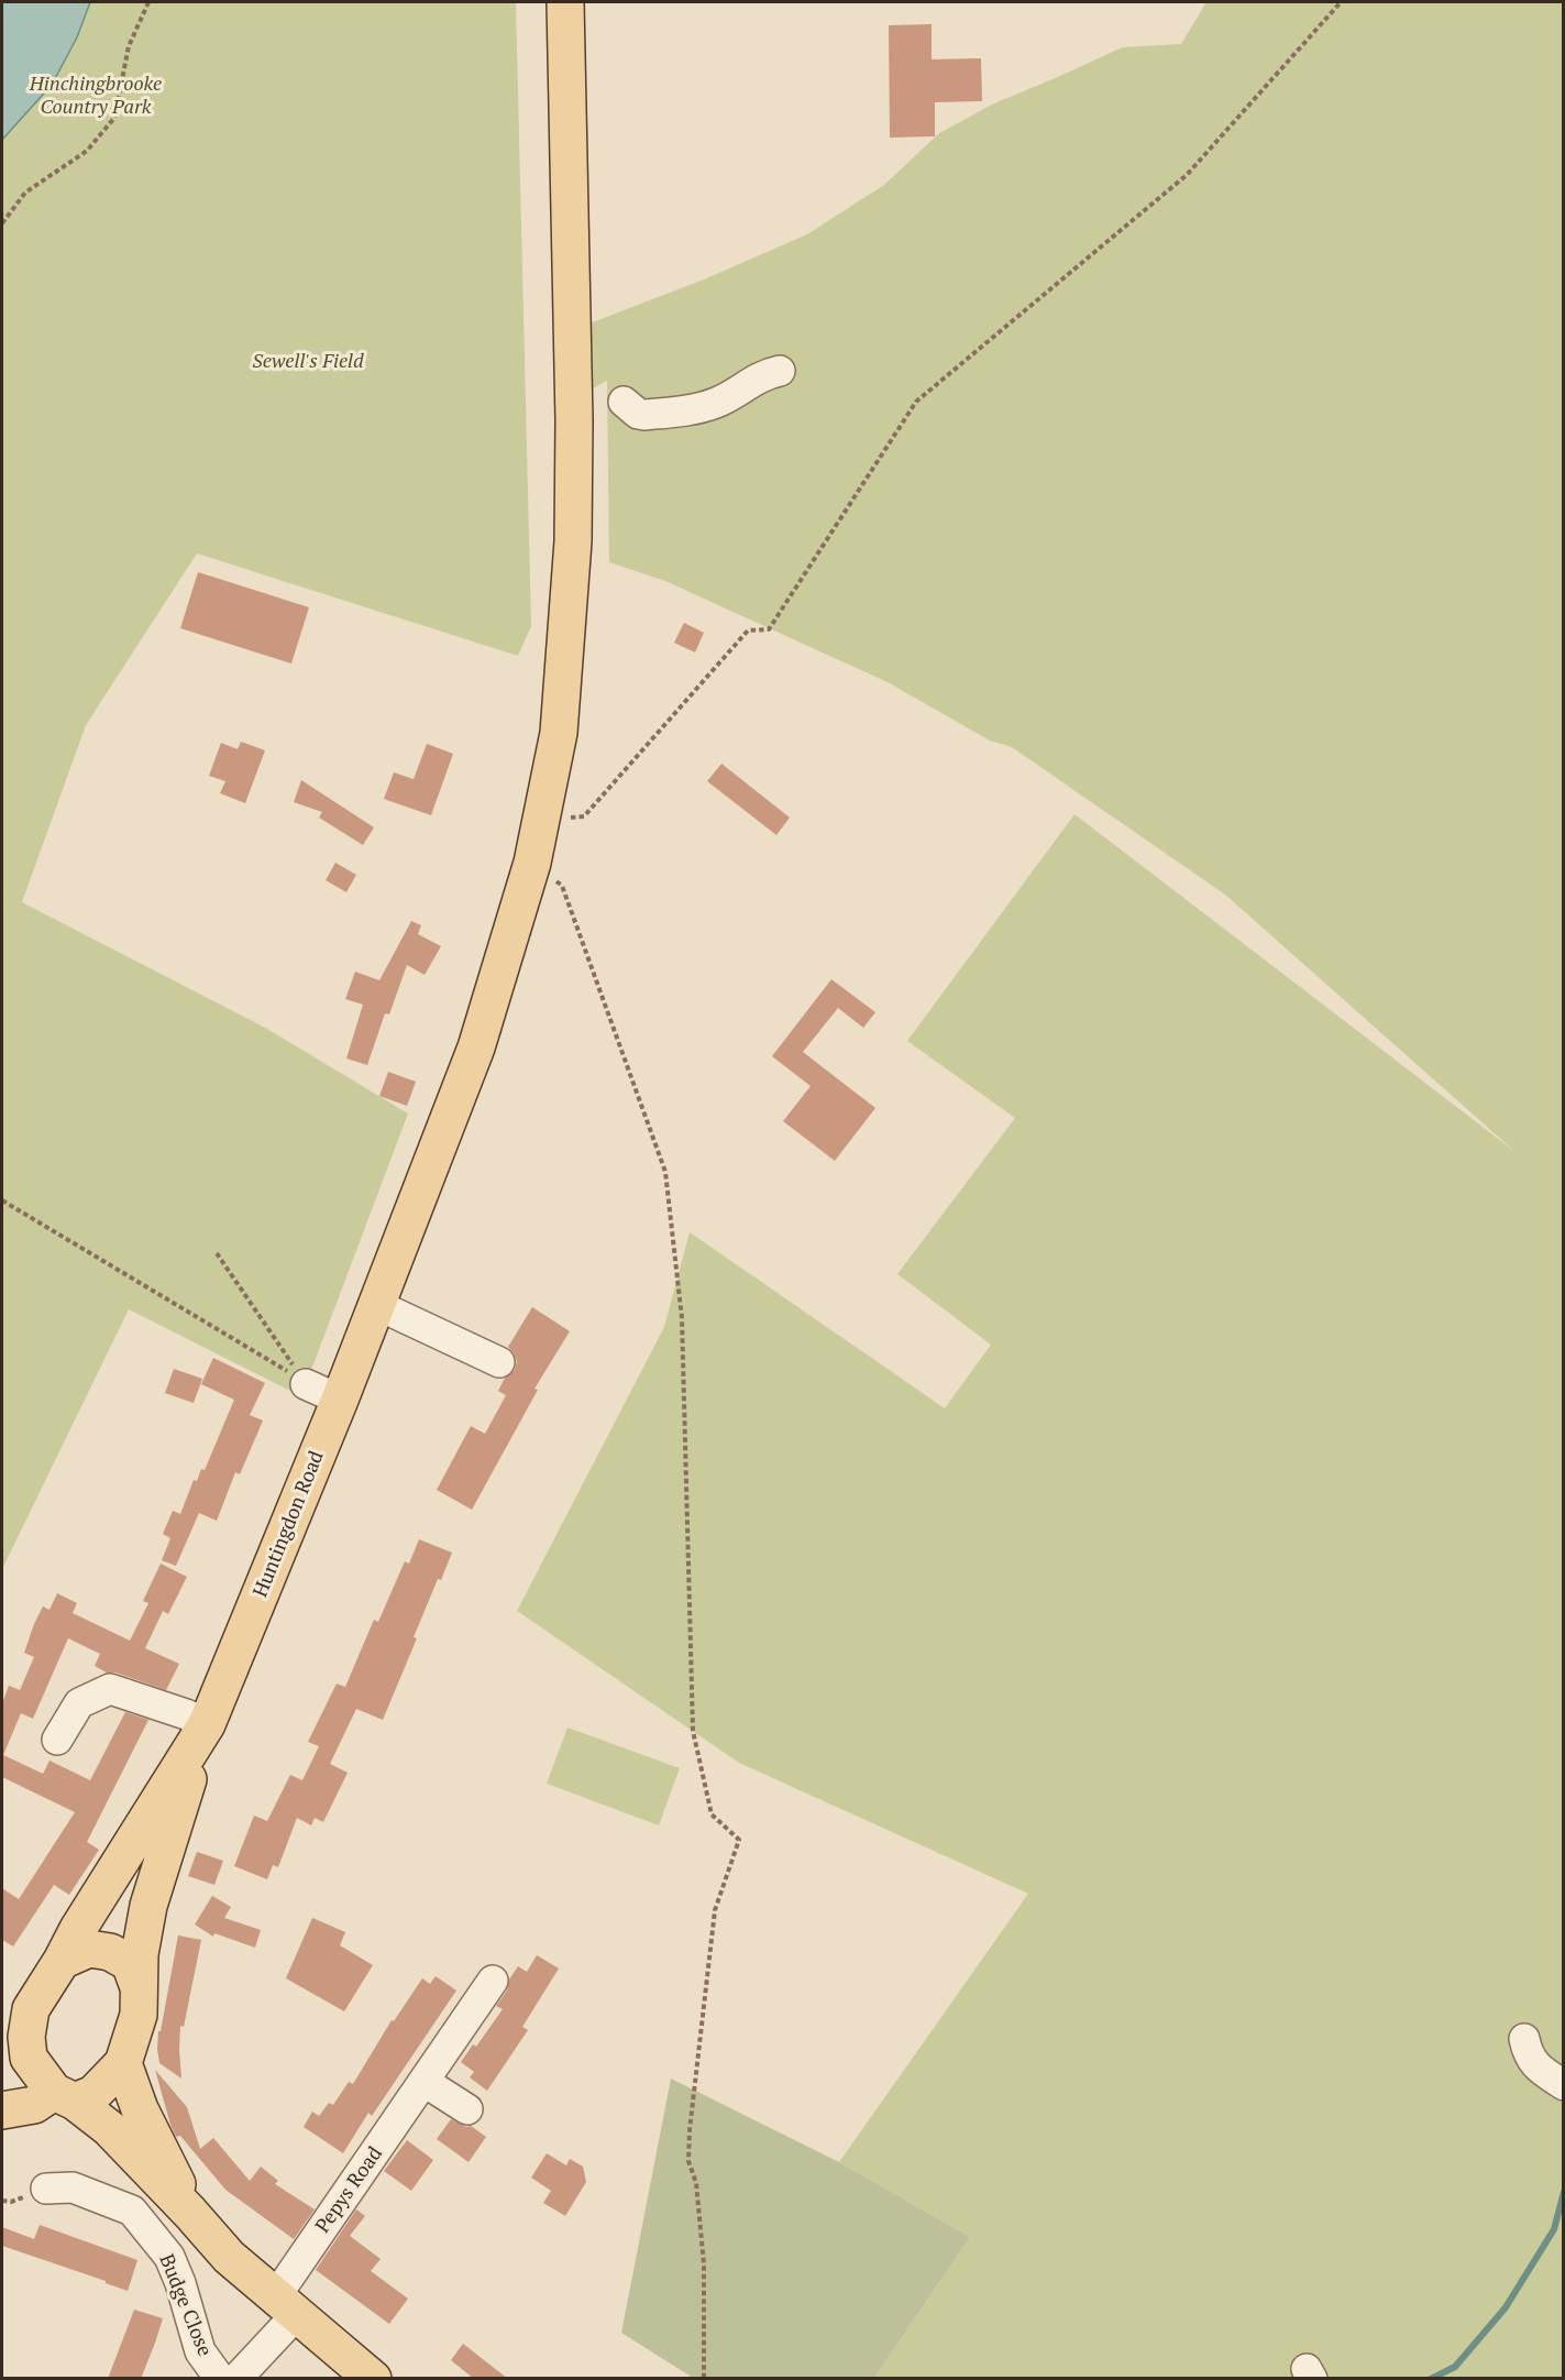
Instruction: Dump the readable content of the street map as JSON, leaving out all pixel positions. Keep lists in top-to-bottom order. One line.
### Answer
{"streets":{"main road":["Huntingdon Road"],"street":["Pepys Road","Budge Close"]},"parks":["Hinchingbrooke Country Park","Sewell's Field"]}
